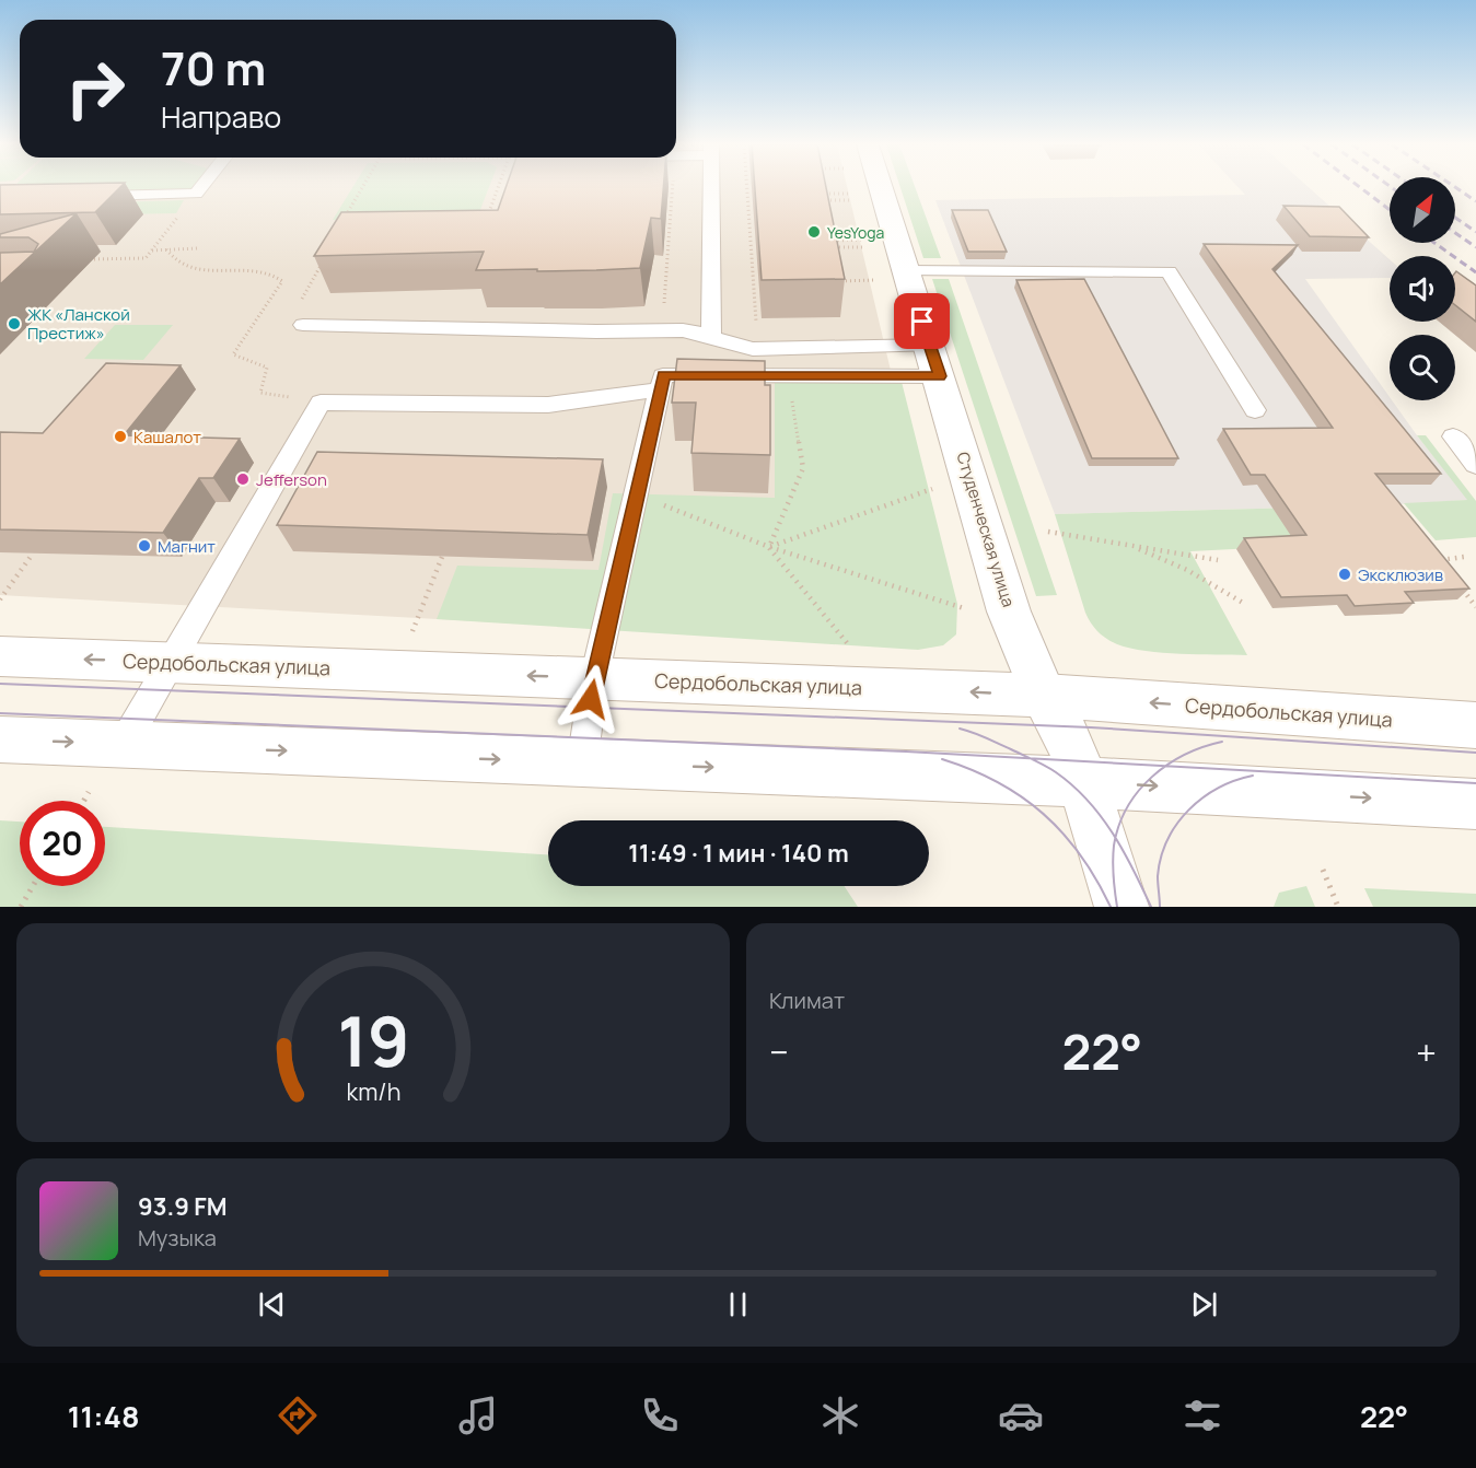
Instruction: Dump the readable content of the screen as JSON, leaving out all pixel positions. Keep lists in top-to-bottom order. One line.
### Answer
{"streets":{"main road":["Студенческая улица","Сердобольская улица"]},"crossings":[["Студенческая улица","Сердобольская улица"]],"places":["YesYoga","ЖК «Ланской Престиж»","Кашалот","Jefferson","Магнит","Эксклюзив"],"north":"top right","page":{"turn":["70 m","Направо"],"limit":"20","trip":"11:49 · 1 мин · 140 m","tile":"Климат","heat":["−","22°","+"],"song":["93.9 FM","Музыка"],"tabs":["11:48","22°"],"gauge":["19","km/h"]}}
